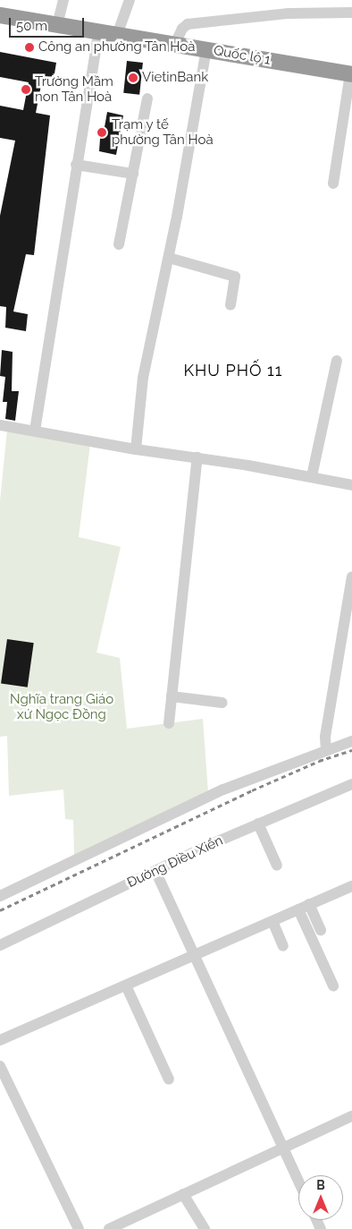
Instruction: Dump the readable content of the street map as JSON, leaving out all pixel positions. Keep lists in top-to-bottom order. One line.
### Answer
{"streets":{"highway":["Quốc lộ 1"],"street":["Đường Điều Xiển"]},"districts":["KHU PHỐ 11"],"parks":["Nghĩa trang Giáo xứ Ngọc Đồng"],"places":["Công an phường Tân Hoà","VietinBank","Trường Mầm non Tân Hoà","Trạm y tế phường Tân Hoà"],"scale_bar":"50 m","north":"top"}
